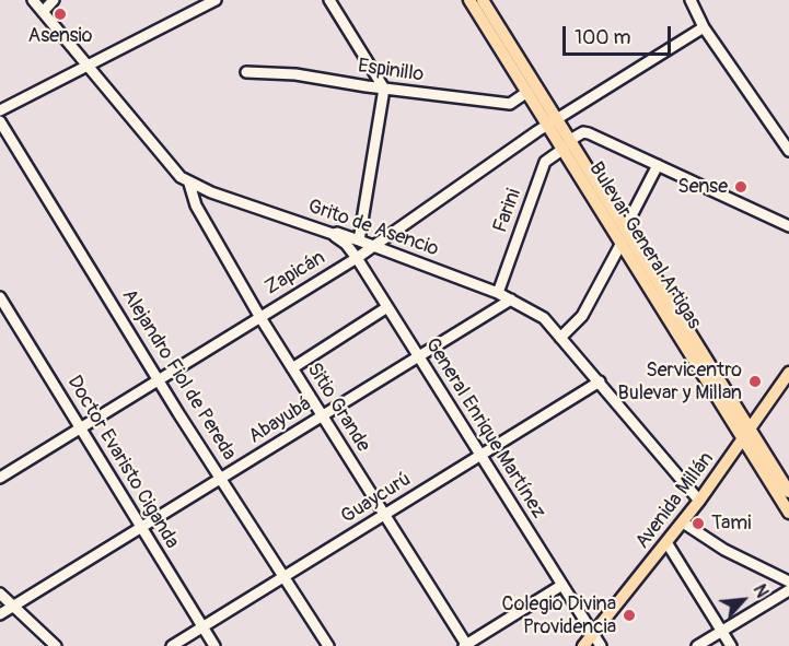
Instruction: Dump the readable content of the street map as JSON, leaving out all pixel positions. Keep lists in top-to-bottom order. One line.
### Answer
{"streets":{"main road":["Bulevar General Artigas","Avenida Millán"],"street":["Espinillo","Farini","Grito de Asencio","Zapicán","Alejandro Fiol de Pereda","Sitio Grande","Abayubá","General Enrique Martínez","Doctor Evaristo Ciganda","Guaycurú"]},"crossings":[["Espinillo","Bulevar General Artigas"],["Farini","Grito de Asencio"],["Farini","Bulevar General Artigas"],["Grito de Asencio","Zapicán"],["Grito de Asencio","Sitio Grande"],["Grito de Asencio","Abayubá"],["Grito de Asencio","General Enrique Martínez"],["Grito de Asencio","Guaycurú"],["Grito de Asencio","Avenida Millán"],["Bulevar General Artigas","Zapicán"],["Bulevar General Artigas","Avenida Millán"],["Zapicán","Alejandro Fiol de Pereda"],["Zapicán","Sitio Grande"],["Zapicán","General Enrique Martínez"],["Zapicán","Doctor Evaristo Ciganda"],["Alejandro Fiol de Pereda","Abayubá"],["Alejandro Fiol de Pereda","Guaycurú"],["Sitio Grande","Abayubá"],["Sitio Grande","Guaycurú"],["Abayubá","General Enrique Martínez"],["Abayubá","Doctor Evaristo Ciganda"],["General Enrique Martínez","Guaycurú"],["General Enrique Martínez","Avenida Millán"],["Doctor Evaristo Ciganda","Guaycurú"]],"places":["Asensio","Sense","Servicentro Bulevar y Millan","Tami","Colegio Divina Providencia"],"scale_bar":"100 m","north":"top right"}
